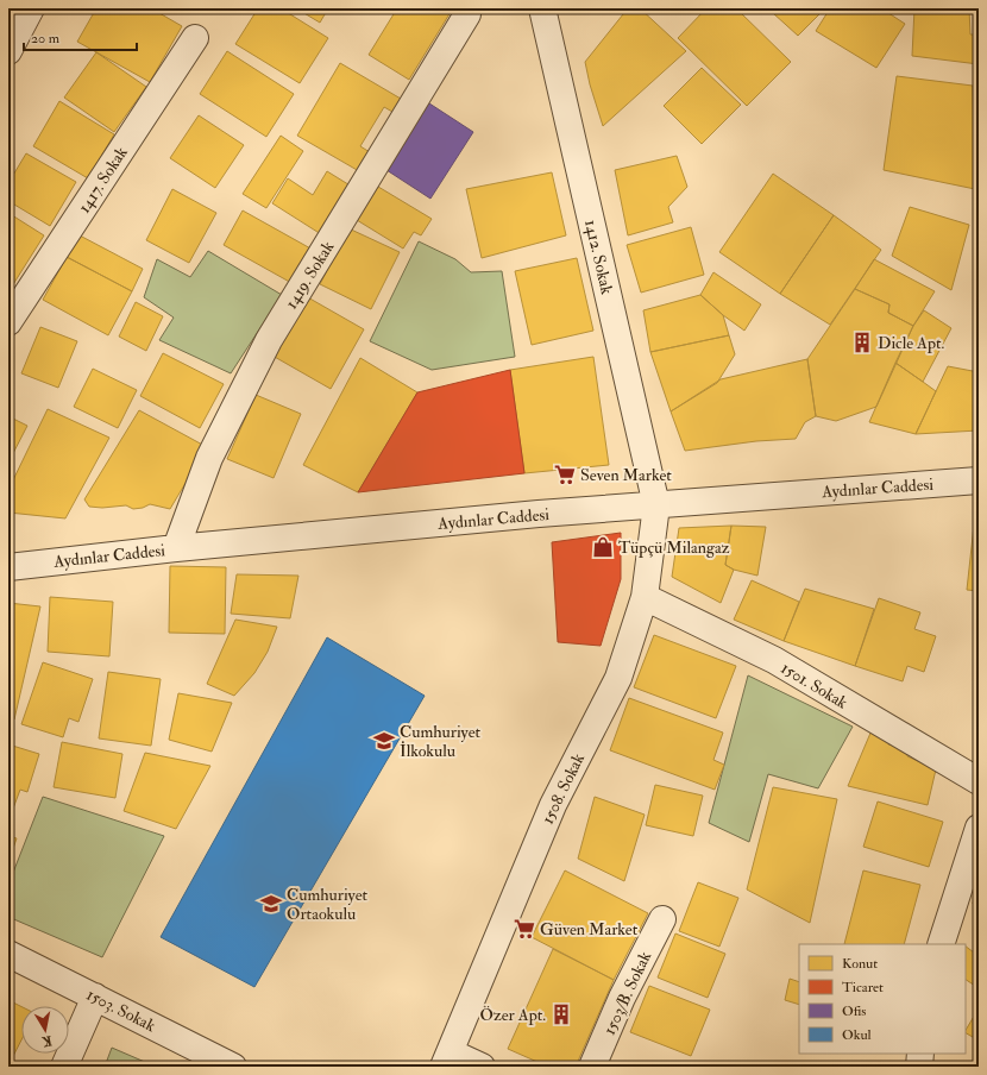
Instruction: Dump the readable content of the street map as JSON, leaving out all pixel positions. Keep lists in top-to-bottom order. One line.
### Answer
{"streets":{"street":["1417. Sokak","1412. Sokak","1419. Sokak","Aydınlar Caddesi","1501. Sokak","1508. Sokak","1503/B. Sokak","1503. Sokak"]},"crossings":[["1412. Sokak","Aydınlar Caddesi"],["1412. Sokak","1508. Sokak"],["1419. Sokak","Aydınlar Caddesi"],["Aydınlar Caddesi","1508. Sokak"],["1501. Sokak","1508. Sokak"]],"places":{"building":["Dicle Apt.","Özer Apt."],"supermarket":["Seven Market","Güven Market"],"shop":["Tüpçü Milangaz"],"school or university":["Cumhuriyet İlkokulu","Cumhuriyet Ortaokulu"]},"legend":["Konut","Ticaret","Ofis","Okul"],"scale_bar":"20 m","north":"bottom"}
